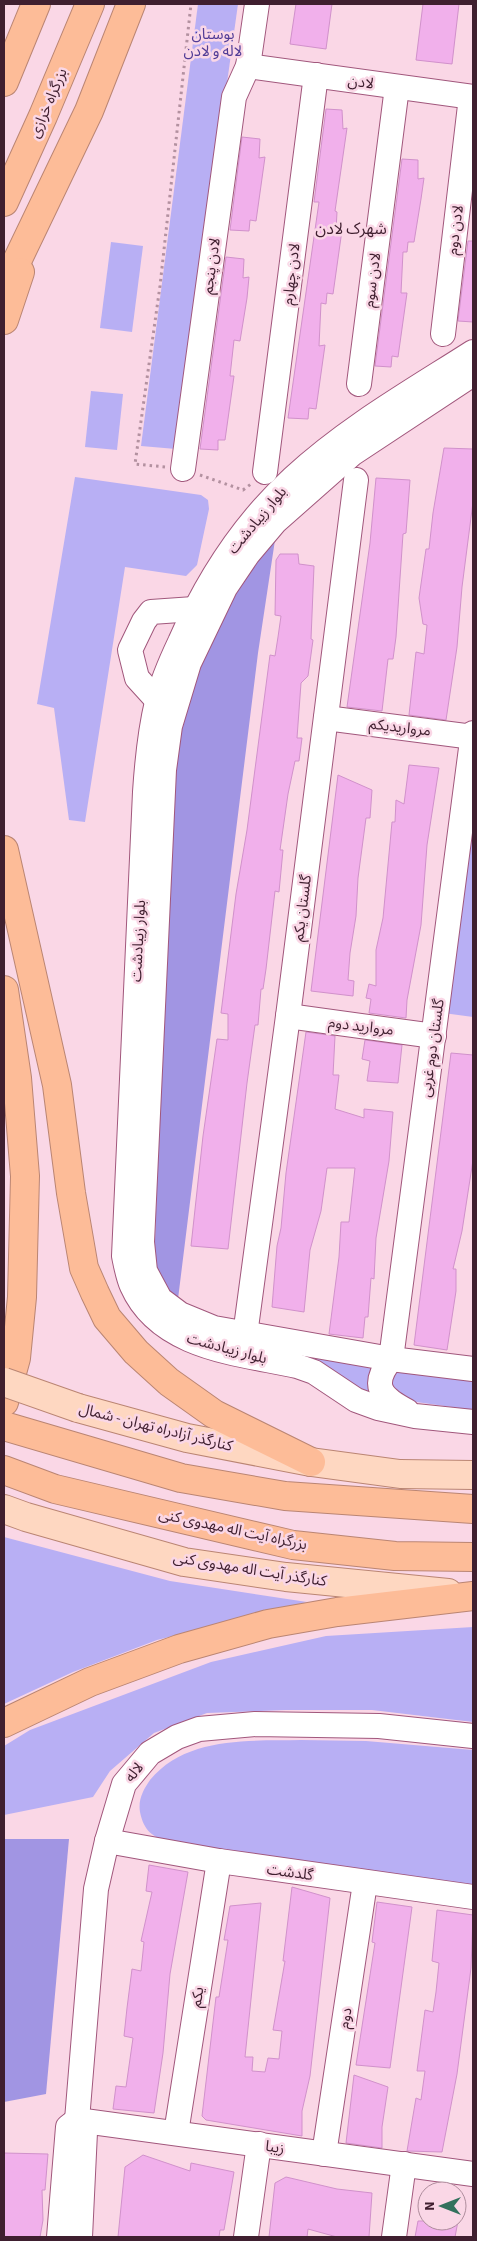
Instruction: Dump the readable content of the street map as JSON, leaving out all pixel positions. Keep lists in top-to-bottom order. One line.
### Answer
{"streets":{"highway":["بزرگراه خرازی","بزرگراه آیت اله مهدوی کنی"],"main road":["کنارگذر آزادراه تهران - شمال","کنارگذر آیت اله مهدوی کنی"],"street":["لادن","لادن دوم","لادن پنجم","لادن چهارم","لادن سوم","بلوار زیبادشت","مرواریدیکم","گلستان یکم","مروارید دوم","گلستان دوم غربی","لاله","گلدشت","یکم","دوم","زیبا"]},"crossings":[["لادن","لادن دوم"],["لادن","لادن پنجم"],["لادن","لادن چهارم"],["لادن","لادن سوم"],["بلوار زیبادشت","گلستان یکم"],["بلوار زیبادشت","گلستان دوم غربی"],["مرواریدیکم","گلستان یکم"],["مرواریدیکم","گلستان دوم غربی"],["گلستان یکم","مروارید دوم"],["مروارید دوم","گلستان دوم غربی"],["لاله","گلدشت"],["لاله","زیبا"],["گلدشت","یکم"],["گلدشت","دوم"],["یکم","زیبا"],["دوم","زیبا"]],"districts":["شهرک لادن"],"parks":["بوستان لاله و لادن"],"north":"left"}
